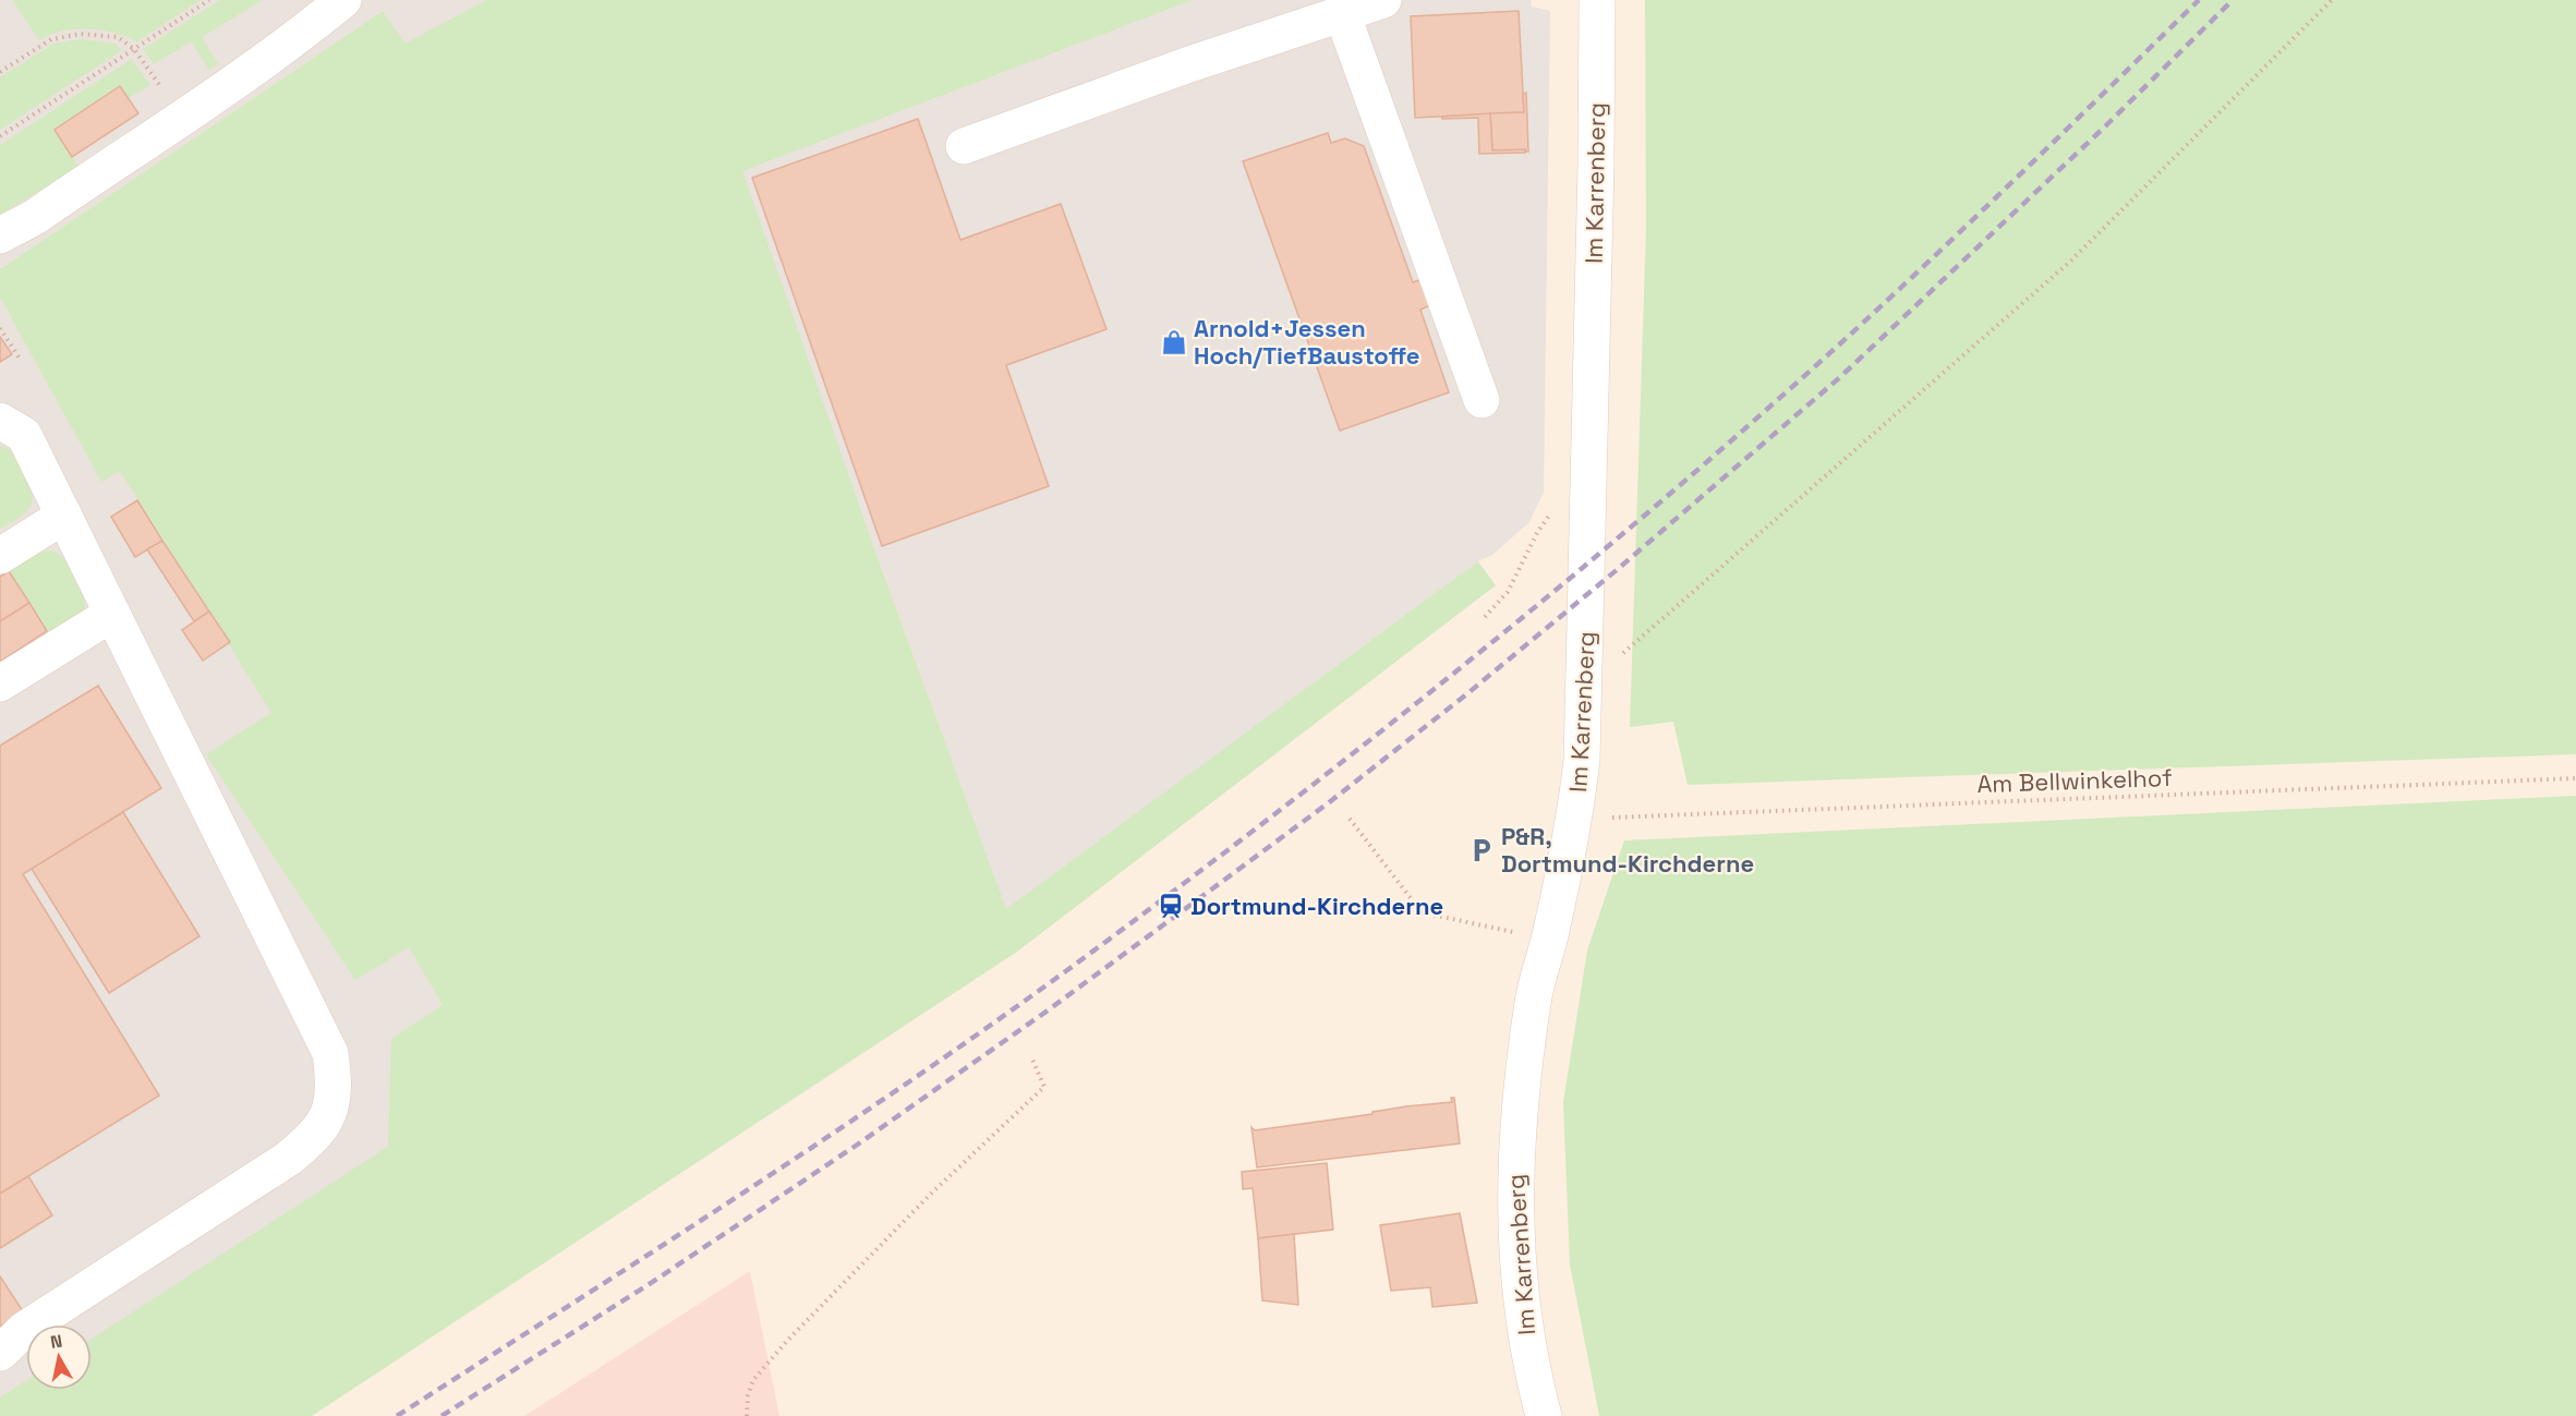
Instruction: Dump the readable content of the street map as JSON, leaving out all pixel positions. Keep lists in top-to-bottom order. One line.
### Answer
{"streets":{"street":["Im Karrenberg"],"path":["Am Bellwinkelhof"]},"crossings":[["Im Karrenberg","Am Bellwinkelhof"]],"places":{"shop":["Arnold+Jessen Hoch/TiefBaustoffe"],"parking":["P&R, Dortmund-Kirchderne"],"station":["Dortmund-Kirchderne"]},"north":"top"}
